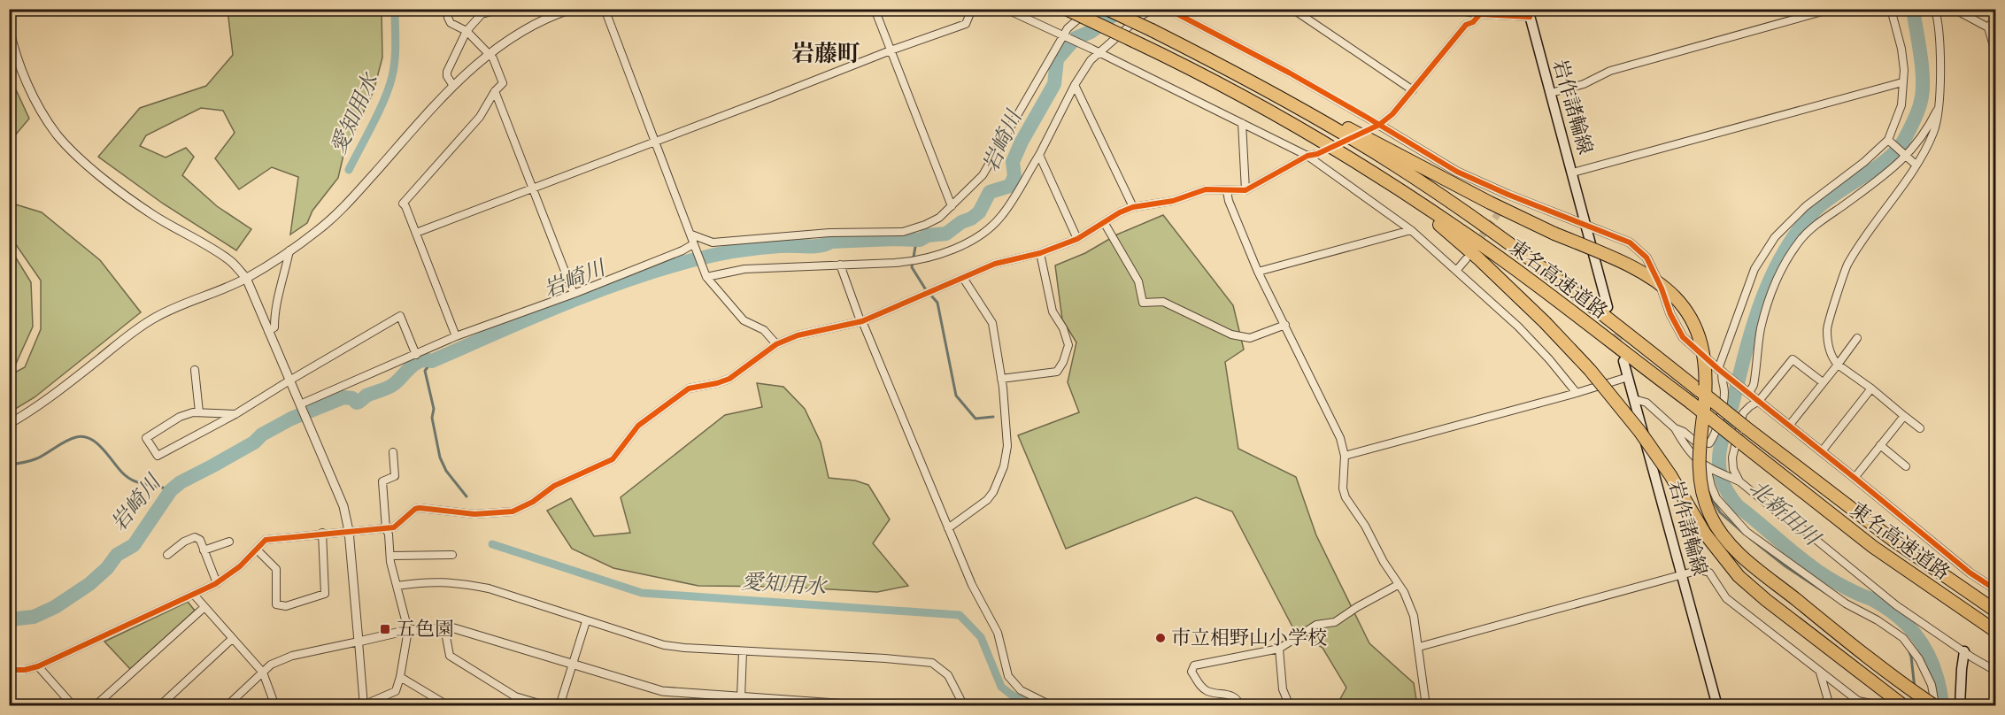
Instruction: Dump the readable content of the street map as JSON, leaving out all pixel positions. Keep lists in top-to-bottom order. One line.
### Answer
{"streets":{"highway":["東名高速道路"],"main road":["岩作諸輪線"]},"districts":["岩藤町"],"water":["愛知用水","岩崎川","北新田川"],"places":{"transit":["五色園"],"other":["市立相野山小学校"]}}
